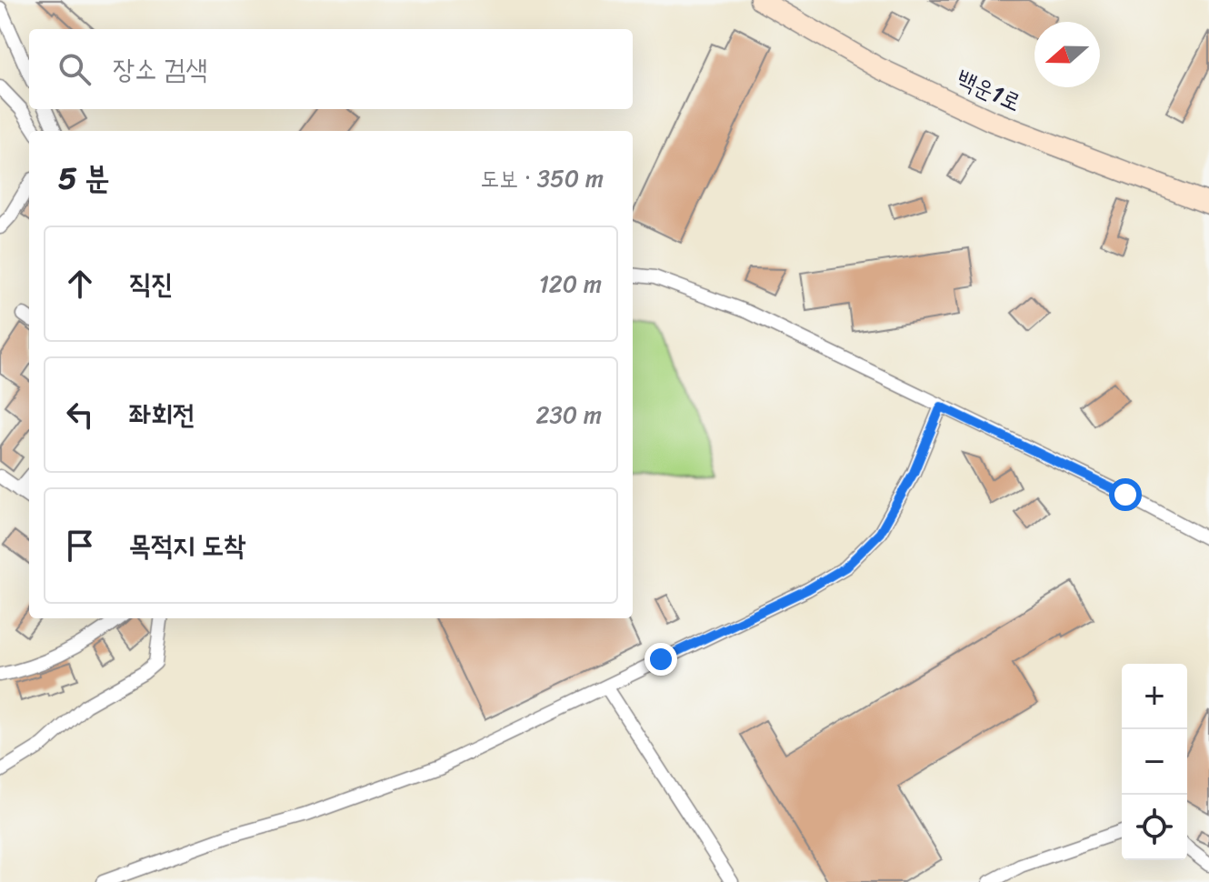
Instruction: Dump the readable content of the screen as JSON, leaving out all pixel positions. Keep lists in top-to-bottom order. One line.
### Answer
{"streets":{"main road":["백운1로"]},"north":"left","page":{"search":"장소 검색","heading":["5 분","도보 · 350 m"],"list":[["직진","120 m"],["좌회전","230 m"],"목적지 도착"],"map_buttons":["+","−"]}}
